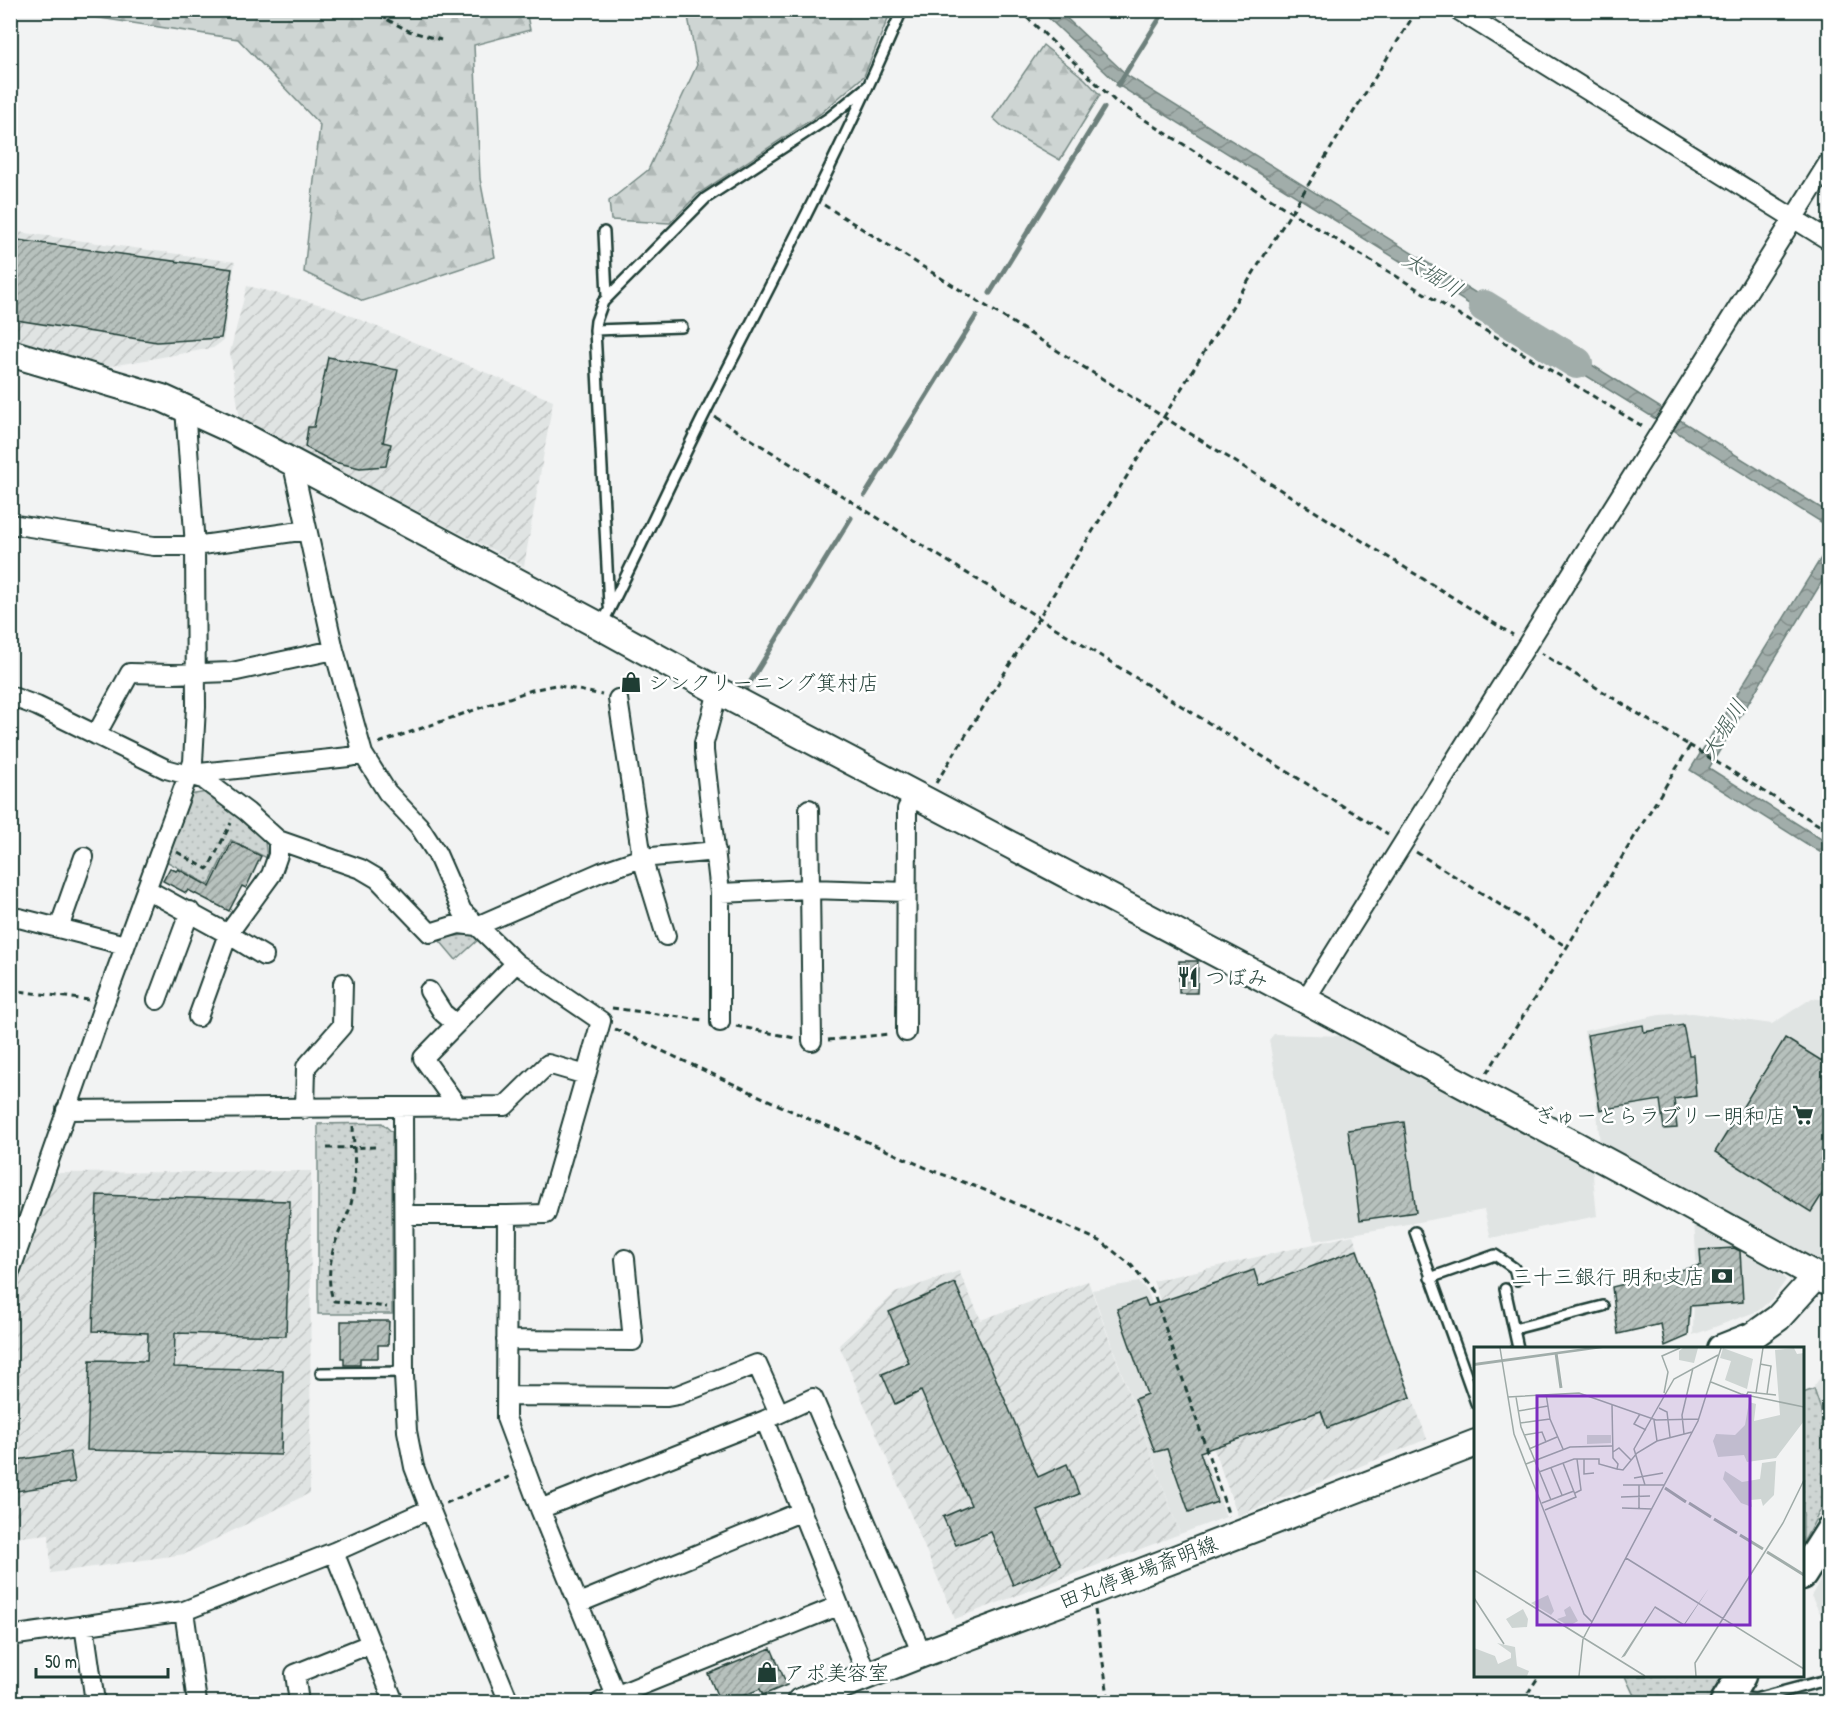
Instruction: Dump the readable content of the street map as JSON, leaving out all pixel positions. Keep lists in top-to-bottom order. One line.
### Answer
{"streets":{"street":["田丸停車場斎明線"]},"water":["大堀川"],"places":{"shop":["シンクリーニング箕村店","アポ美容室"],"restaurant":["つぼみ"],"supermarket":["ぎゅーとらラブリー明和店"],"bank":["三十三銀行 明和支店"]},"scale_bar":"50 m"}
